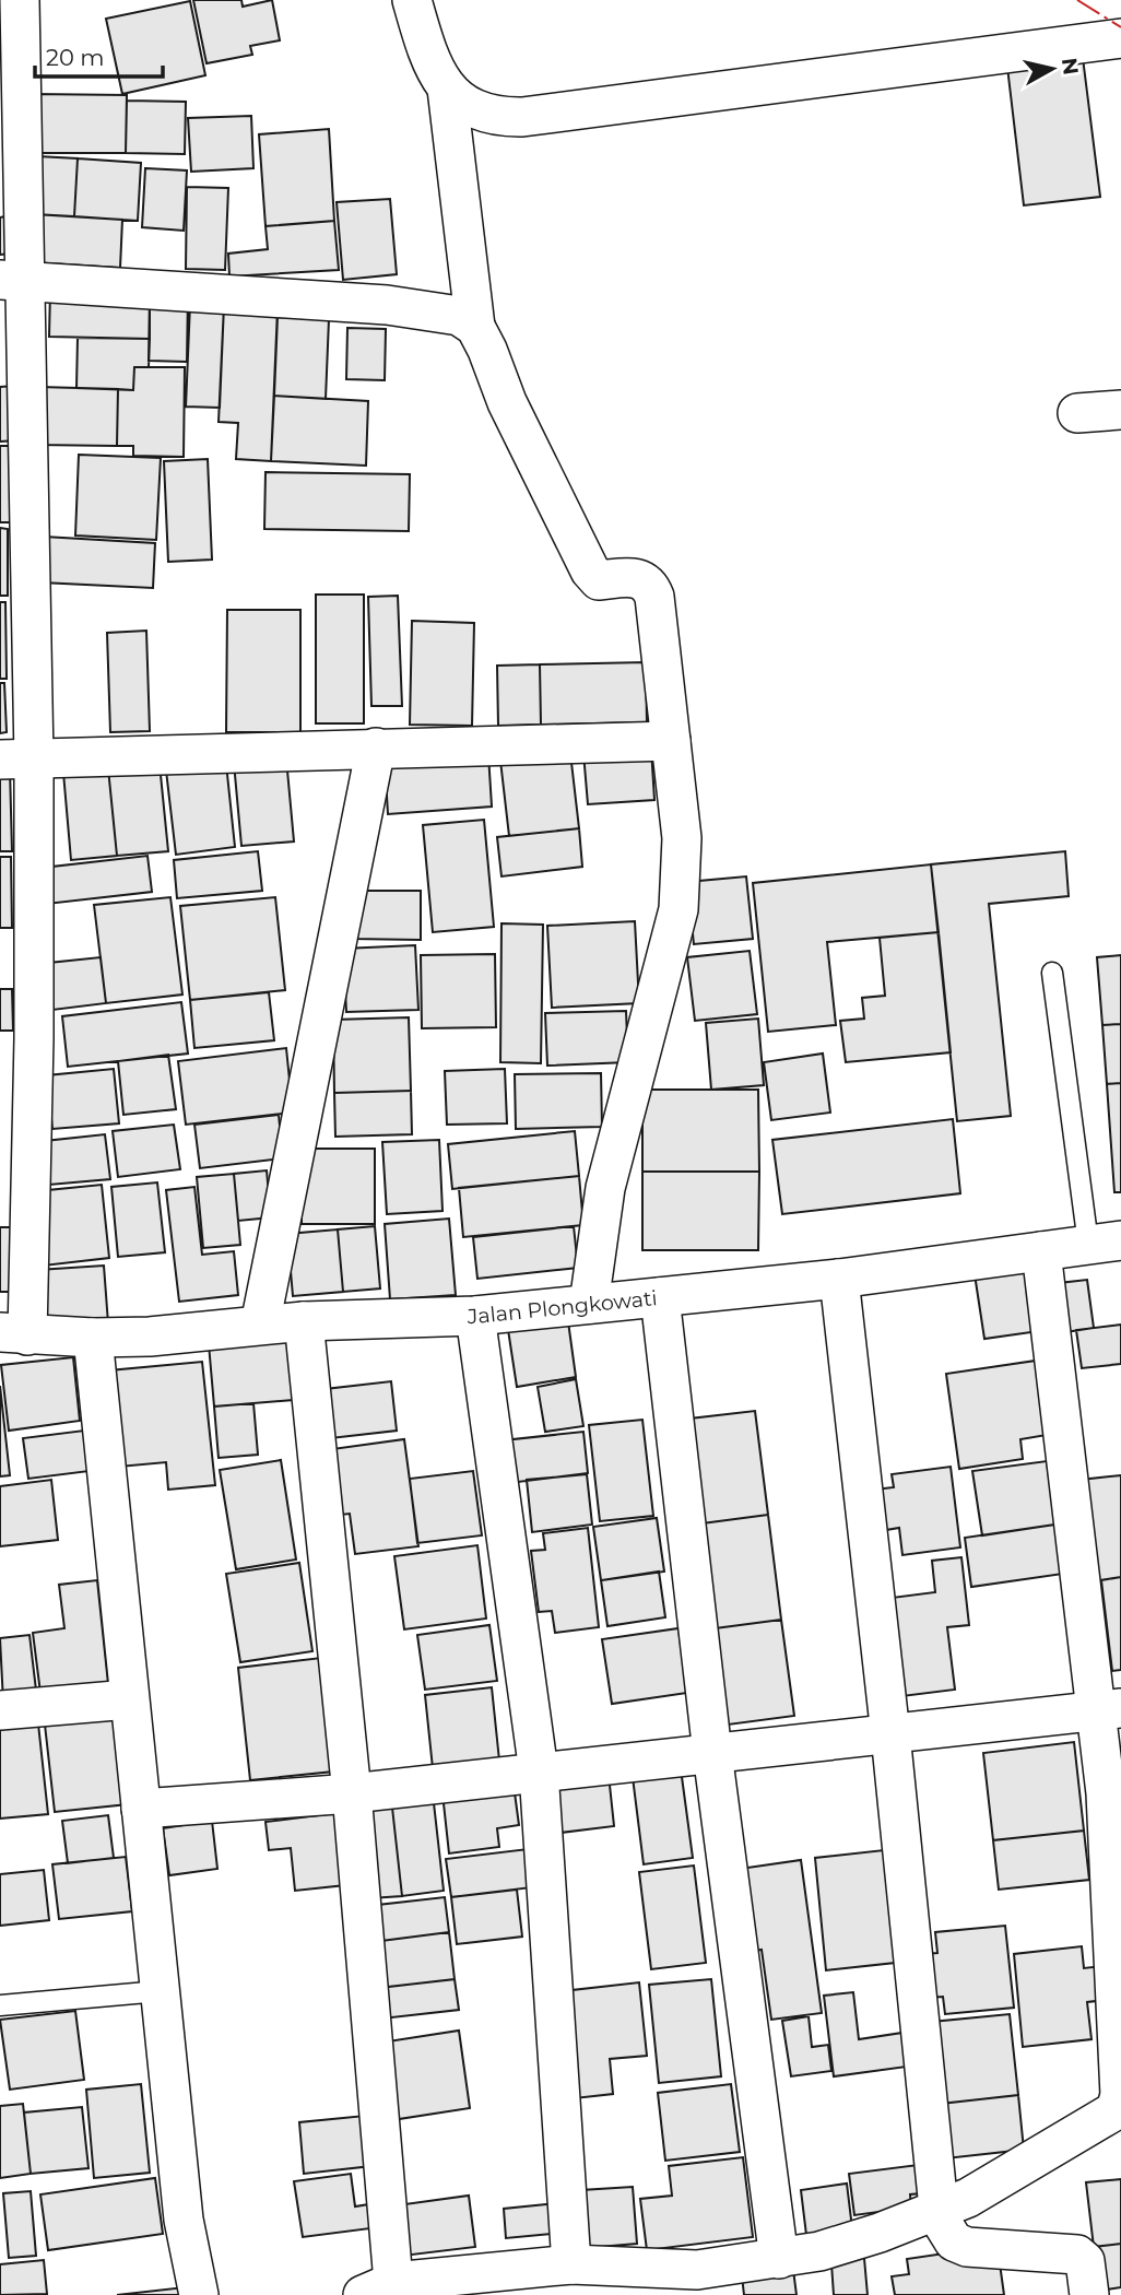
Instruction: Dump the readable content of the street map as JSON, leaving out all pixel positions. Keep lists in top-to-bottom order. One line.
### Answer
{"streets":{"street":["Jalan Plongkowati"]},"scale_bar":"20 m","north":"right"}
